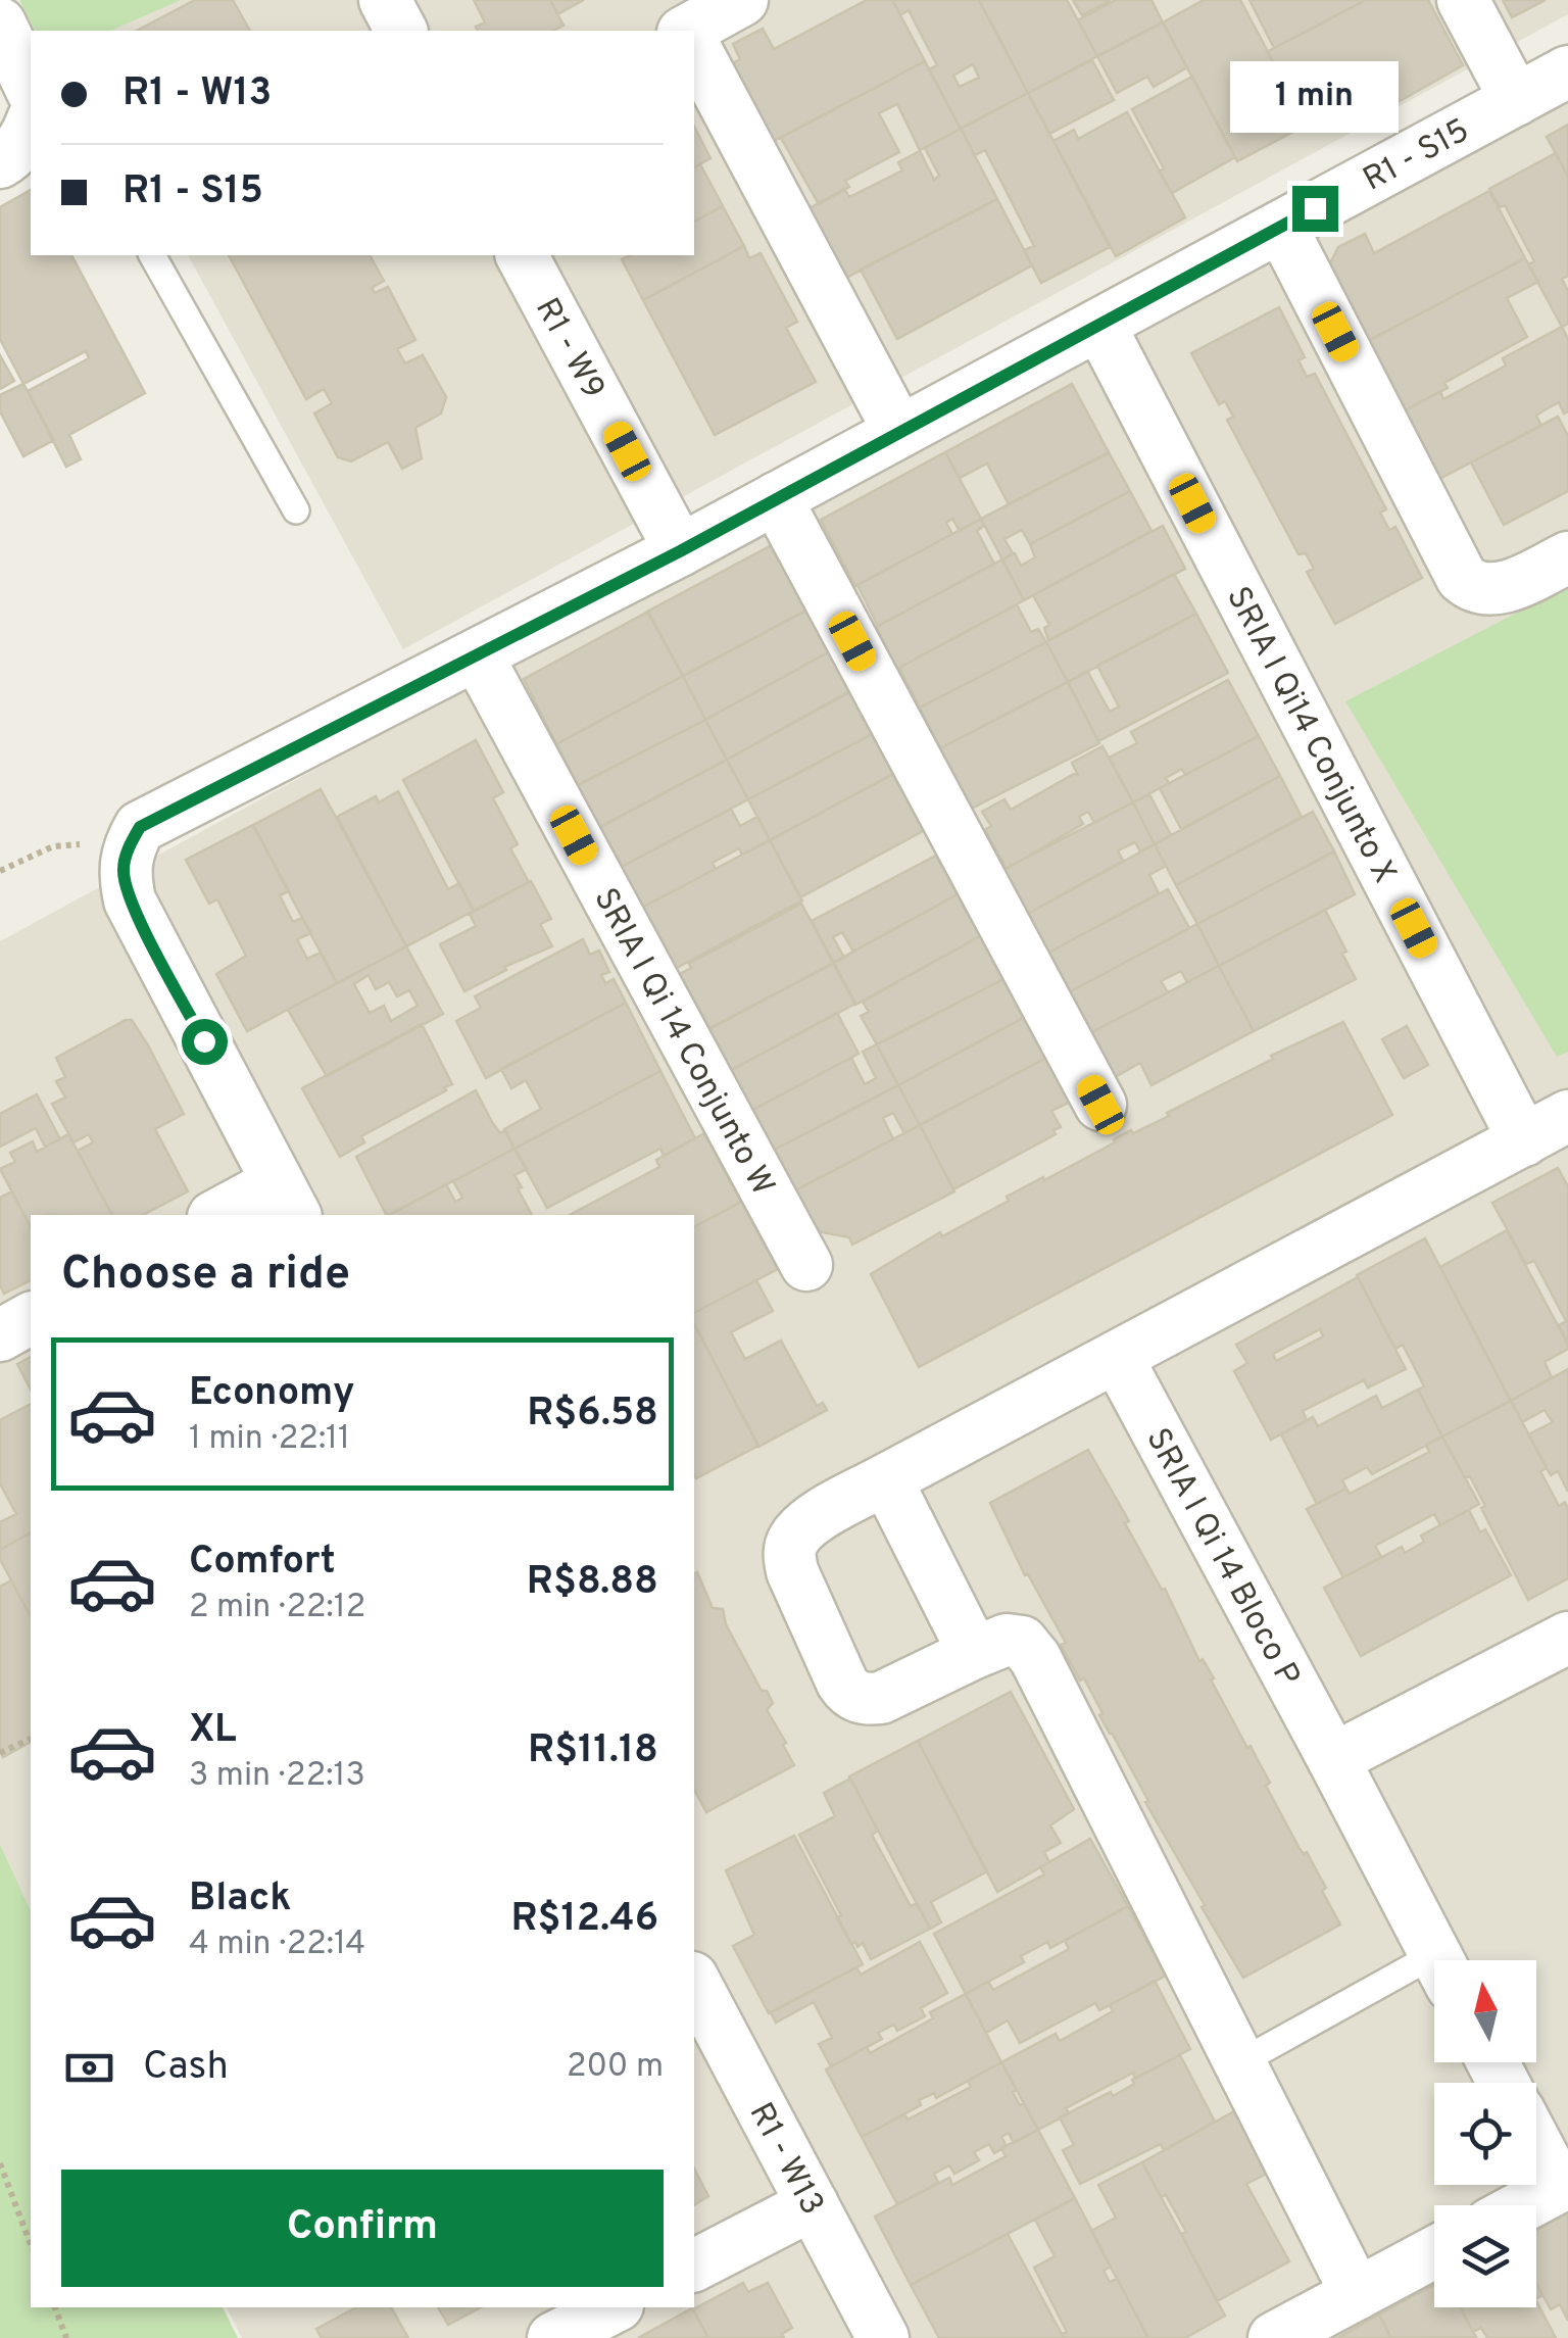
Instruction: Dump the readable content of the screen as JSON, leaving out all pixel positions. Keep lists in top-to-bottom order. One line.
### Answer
{"streets":{"street":["R1 - S15","R1 - W9","SRIA I Qi14 Conjunto X","SRIA I Qi 14 Conjunto W","SRIA I Qi 14 Bloco P","R1 - W13"]},"crossings":[["R1 - S15","R1 - W9"],["R1 - S15","SRIA I Qi14 Conjunto X"],["R1 - S15","SRIA I Qi 14 Conjunto W"]],"north":"top","page":{"banner":["R1 - W13","R1 - S15"],"bubble":"1 min","heading":"Choose a ride","list":[{"name":"Economy","note":"1 min · 22:11","value":"R$6.58"},{"name":"Comfort","note":"2 min · 22:12","value":"R$8.88"},{"name":"XL","note":"3 min · 22:13","value":"R$11.18"},{"name":"Black","note":"4 min · 22:14","value":"R$12.46"}],"pay":["Cash","200 m"],"buttons":"Confirm"}}
